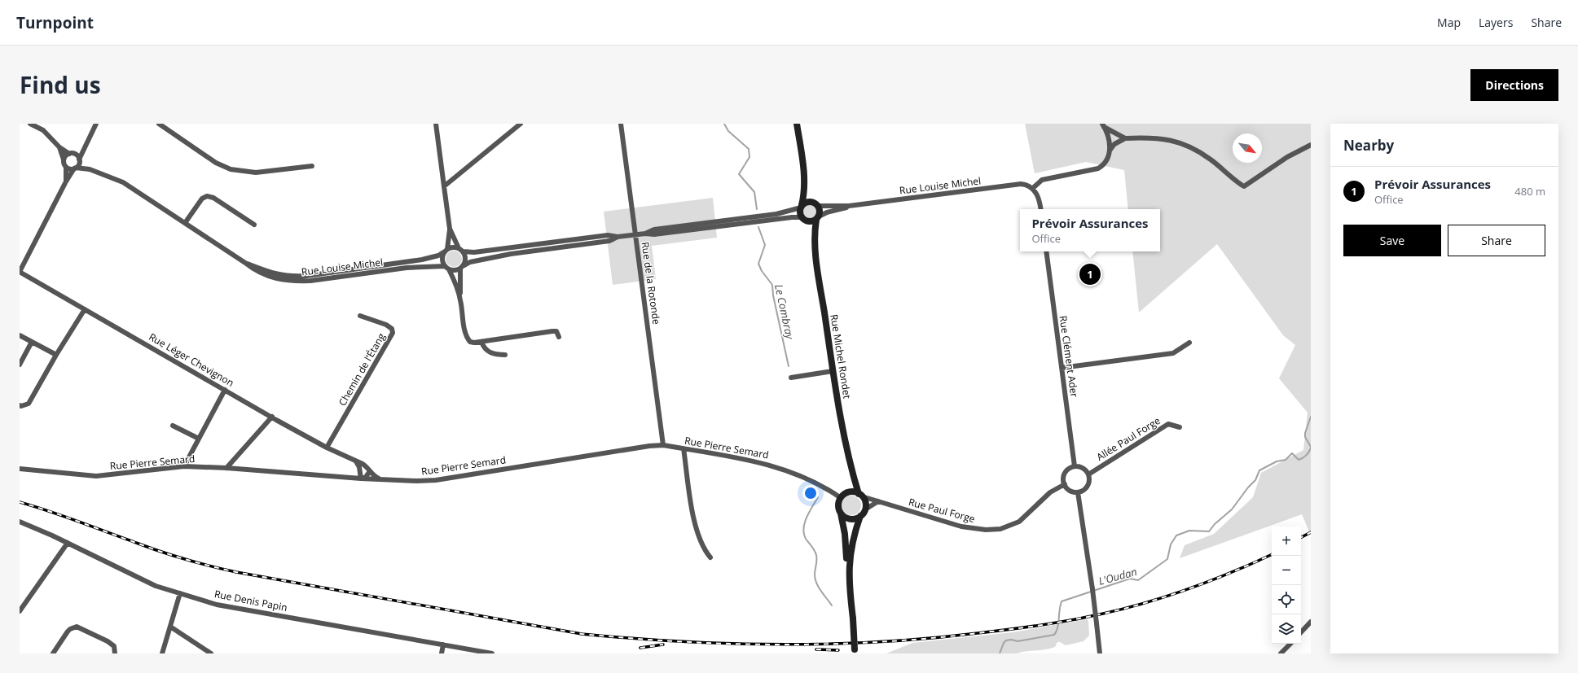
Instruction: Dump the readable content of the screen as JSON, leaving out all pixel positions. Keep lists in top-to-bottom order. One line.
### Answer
{"streets":{"street":["Rue Louise Michel","Rue de la Rotonde","Rue Michel Rondet","Rue Clément Ader","Rue Léger Chevignon","Chemin de l'Étang","Allée Paul Forge","Rue Pierre Semard","Rue Paul Forge","Rue Denis Papin"]},"crossings":[["Rue Louise Michel","Rue Michel Rondet"],["Rue de la Rotonde","Rue Pierre Semard"],["Rue Michel Rondet","Rue Pierre Semard"],["Rue Michel Rondet","Rue Paul Forge"],["Rue Clément Ader","Allée Paul Forge"],["Rue Clément Ader","Rue Paul Forge"],["Rue Léger Chevignon","Chemin de l'Étang"],["Rue Léger Chevignon","Rue Pierre Semard"],["Allée Paul Forge","Rue Paul Forge"],["Rue Pierre Semard","Rue Paul Forge"]],"water":["Le Combray","L'Oudan"],"north":"bottom right","page":{"header":"Turnpoint","nav":["Map","Layers","Share"],"title":"Find us","buttons":["Directions",["Save","Share"]],"heading":"Nearby","list":[{"mark":"1","name":"Prévoir Assurances","note":"Office","value":"480 m"}],"popup":["Prévoir Assurances","Office"],"pins":"1","map_buttons":["+","−"]}}
